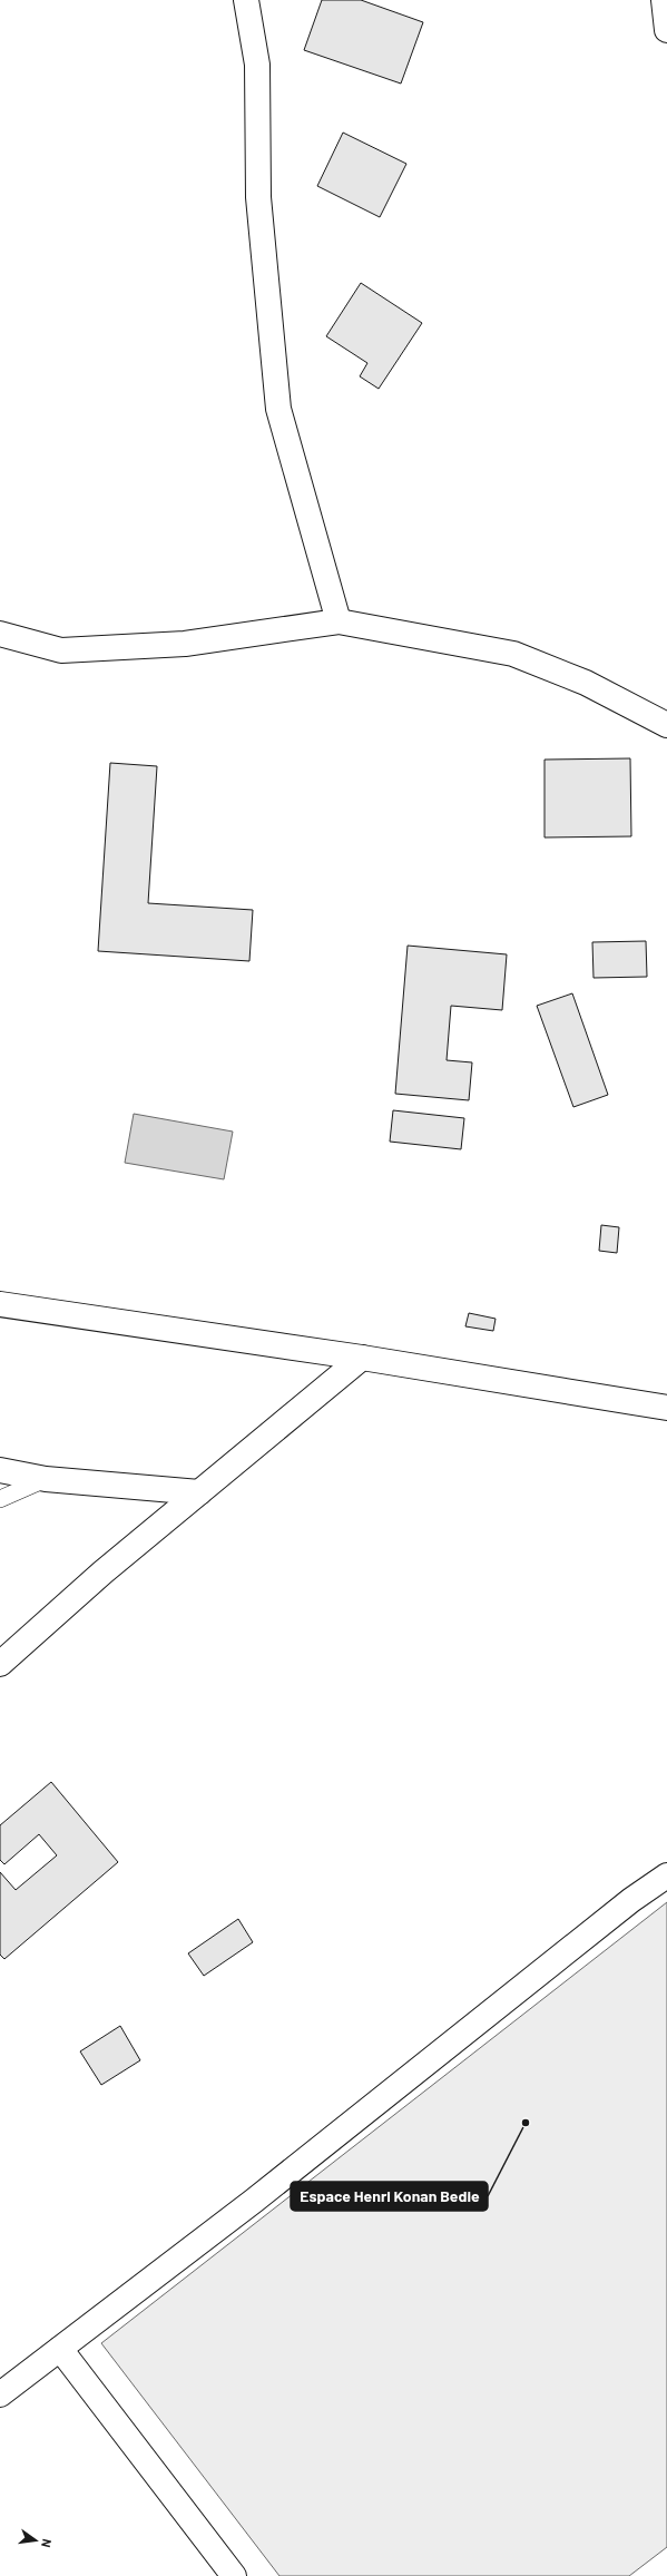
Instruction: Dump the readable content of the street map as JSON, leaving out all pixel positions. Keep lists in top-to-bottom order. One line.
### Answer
{"places":["Espace Henri Konan Bedie"],"north":"right"}
